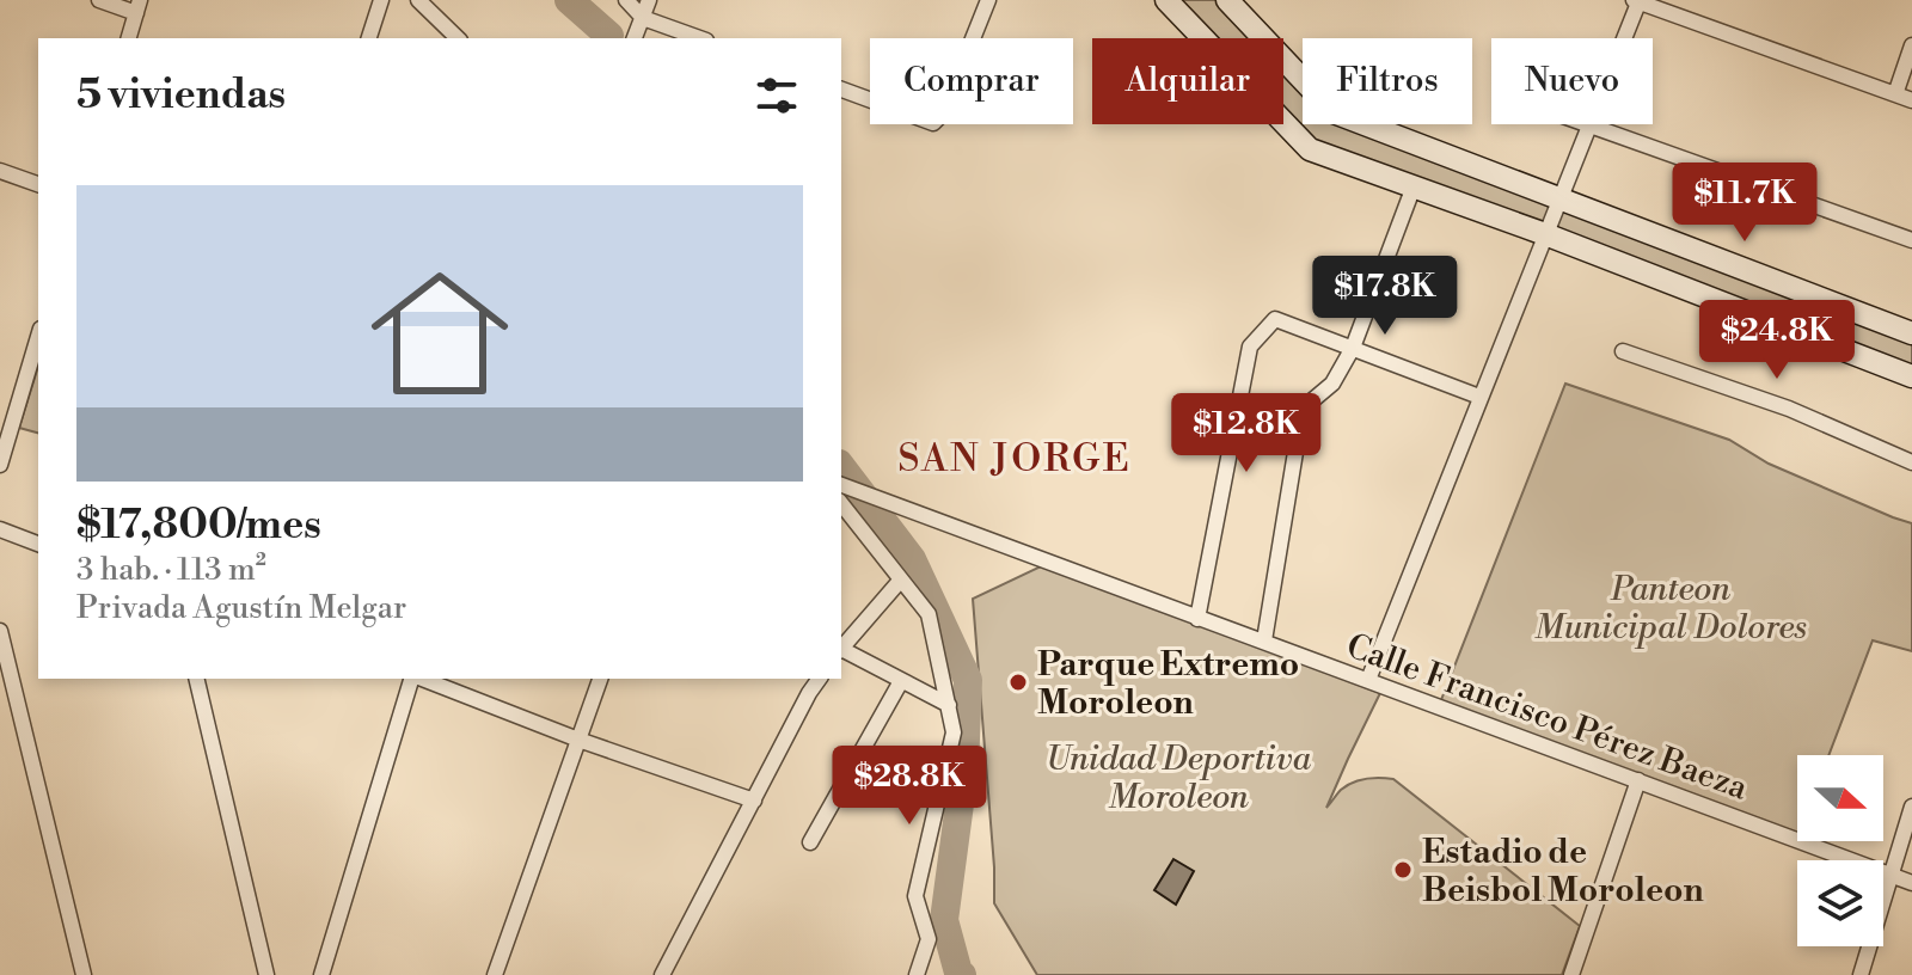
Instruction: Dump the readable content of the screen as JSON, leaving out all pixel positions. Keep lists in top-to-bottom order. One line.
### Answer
{"streets":{"street":["Calle Francisco Pérez Baeza"]},"districts":["SAN JORGE"],"parks":["Panteon Municipal Dolores","Unidad Deportiva Moroleon"],"places":["Parque Extremo Moroleon","Estadio de Beisbol Moroleon"],"north":"right","page":{"chip":["Comprar","Alquilar","Filtros","Nuevo"],"heading":"5 viviendas","list":[{"name":"$17,800/mes","note":"3 hab. · 113 m² · Privada Agustín Melgar"}],"price":["$11.7K","$17.8K","$24.8K","$12.8K","$28.8K"]}}
